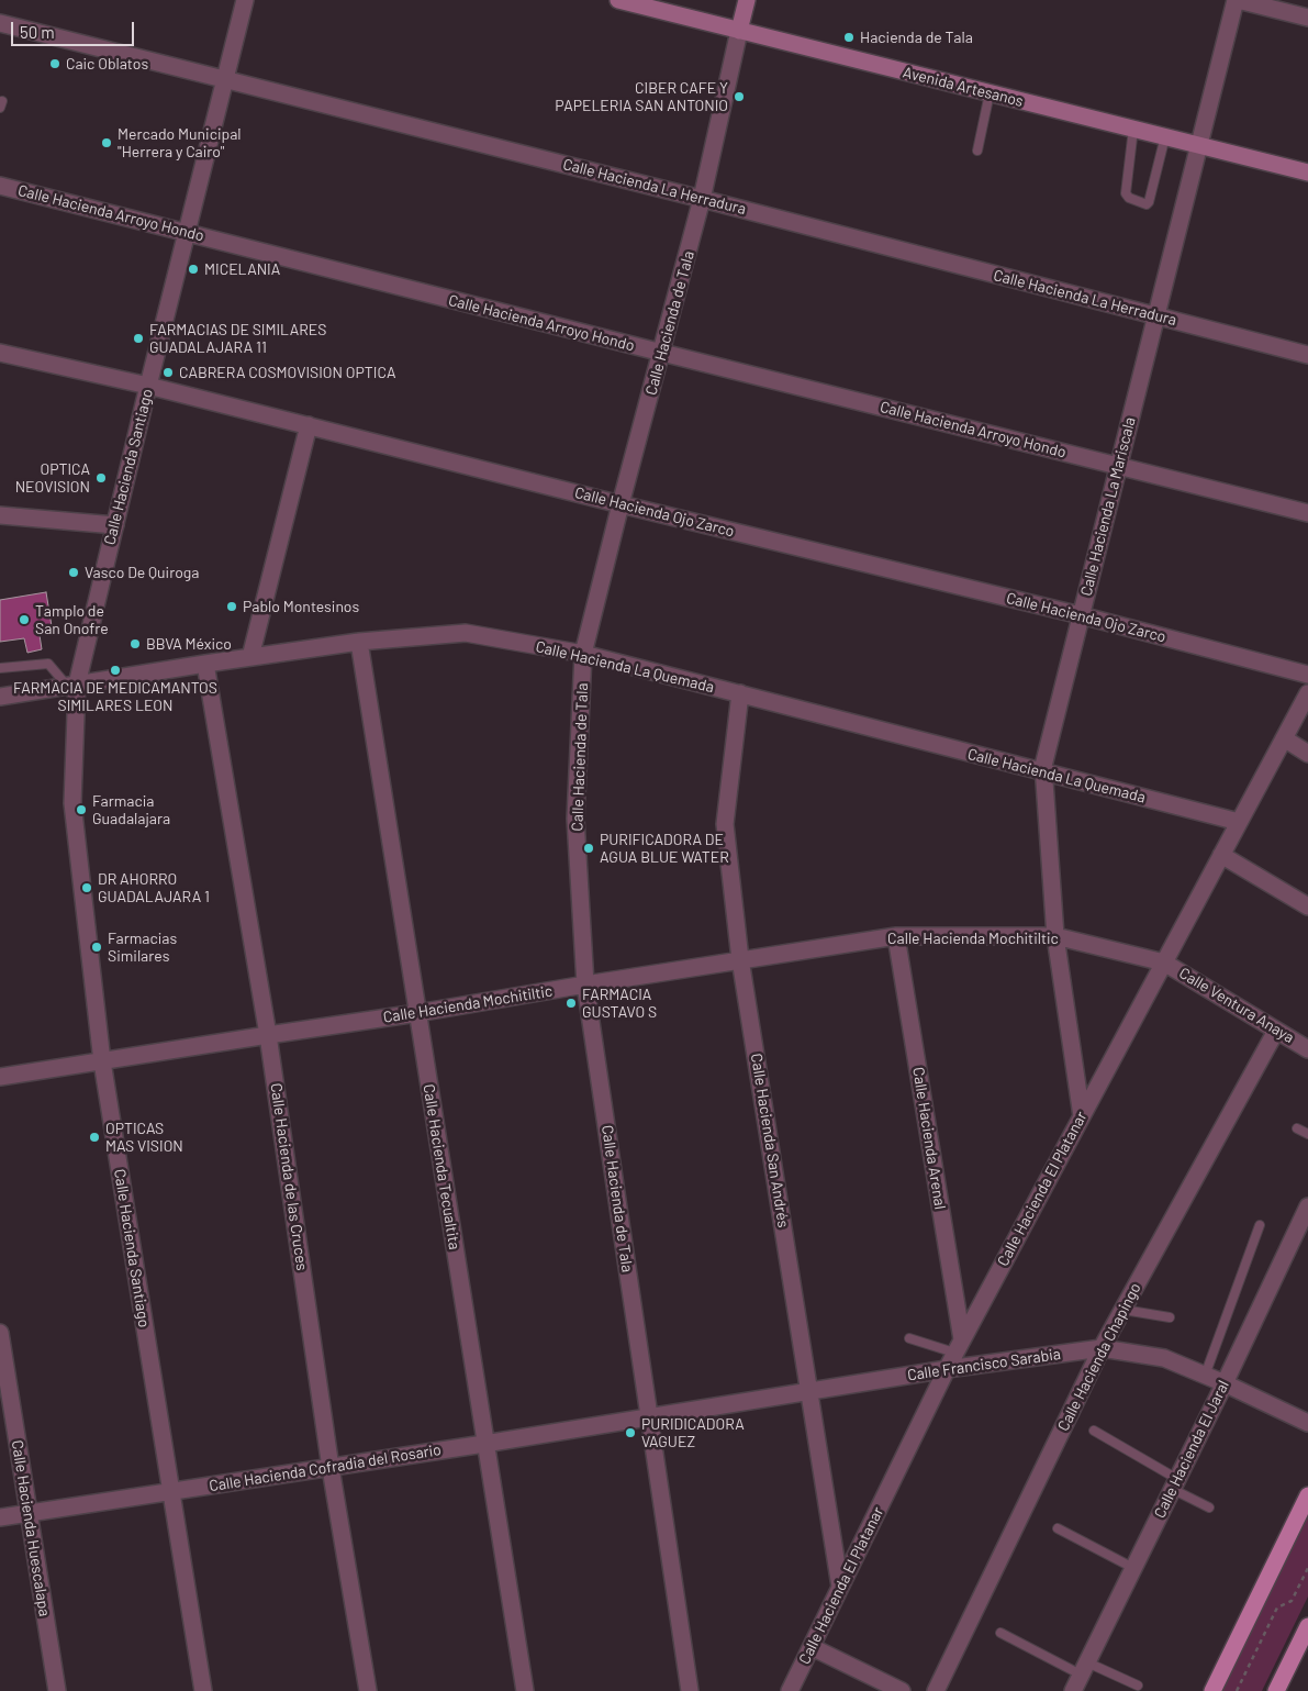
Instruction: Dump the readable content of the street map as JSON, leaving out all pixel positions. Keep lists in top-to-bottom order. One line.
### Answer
{"streets":{"main road":["Avenida Artesanos","Calle Hacienda de Tala"],"street":["Calle Hacienda La Herradura","Calle Hacienda Arroyo Hondo","Calle Hacienda Santiago","Calle Hacienda La Mariscala","Calle Hacienda Ojo Zarco","Calle Hacienda La Quemada","Calle Hacienda Mochitiltic","Calle Ventura Anaya","Calle Hacienda Arenal","Calle Hacienda San Andrés","Calle Hacienda Tecualtita","Calle Hacienda de las Cruces","Calle Hacienda El Platanar","Calle Hacienda Chapingo","Calle Francisco Sarabia","Calle Hacienda El Jaral","Calle Hacienda Cofradia del Rosario","Calle Hacienda Huescalapa"]},"crossings":[["Avenida Artesanos","Calle Hacienda de Tala"],["Avenida Artesanos","Calle Hacienda La Mariscala"],["Calle Hacienda La Herradura","Calle Hacienda de Tala"],["Calle Hacienda La Herradura","Calle Hacienda Santiago"],["Calle Hacienda La Herradura","Calle Hacienda La Mariscala"],["Calle Hacienda Arroyo Hondo","Calle Hacienda de Tala"],["Calle Hacienda Arroyo Hondo","Calle Hacienda Santiago"],["Calle Hacienda Arroyo Hondo","Calle Hacienda La Mariscala"],["Calle Hacienda de Tala","Calle Hacienda Ojo Zarco"],["Calle Hacienda de Tala","Calle Hacienda La Quemada"],["Calle Hacienda de Tala","Calle Hacienda Mochitiltic"],["Calle Hacienda de Tala","Calle Francisco Sarabia"],["Calle Hacienda de Tala","Calle Hacienda Cofradia del Rosario"],["Calle Hacienda Santiago","Calle Hacienda Ojo Zarco"],["Calle Hacienda Santiago","Calle Hacienda La Quemada"],["Calle Hacienda Santiago","Calle Hacienda Mochitiltic"],["Calle Hacienda Santiago","Calle Hacienda Cofradia del Rosario"],["Calle Hacienda La Mariscala","Calle Hacienda Ojo Zarco"],["Calle Hacienda La Mariscala","Calle Hacienda La Quemada"],["Calle Hacienda La Mariscala","Calle Hacienda Mochitiltic"],["Calle Hacienda La Mariscala","Calle Hacienda El Platanar"],["Calle Hacienda La Quemada","Calle Hacienda San Andrés"],["Calle Hacienda La Quemada","Calle Hacienda Tecualtita"],["Calle Hacienda La Quemada","Calle Hacienda de las Cruces"],["Calle Hacienda La Quemada","Calle Hacienda El Platanar"],["Calle Hacienda Mochitiltic","Calle Ventura Anaya"],["Calle Hacienda Mochitiltic","Calle Hacienda Arenal"],["Calle Hacienda Mochitiltic","Calle Hacienda San Andrés"],["Calle Hacienda Mochitiltic","Calle Hacienda Tecualtita"],["Calle Hacienda Mochitiltic","Calle Hacienda de las Cruces"],["Calle Hacienda Mochitiltic","Calle Hacienda El Platanar"],["Calle Ventura Anaya","Calle Hacienda El Platanar"],["Calle Ventura Anaya","Calle Hacienda Chapingo"],["Calle Hacienda Arenal","Calle Hacienda El Platanar"],["Calle Hacienda San Andrés","Calle Hacienda El Platanar"],["Calle Hacienda San Andrés","Calle Francisco Sarabia"],["Calle Hacienda Tecualtita","Calle Hacienda Cofradia del Rosario"],["Calle Hacienda de las Cruces","Calle Hacienda Cofradia del Rosario"],["Calle Hacienda El Platanar","Calle Francisco Sarabia"],["Calle Hacienda Chapingo","Calle Francisco Sarabia"],["Calle Francisco Sarabia","Calle Hacienda El Jaral"],["Calle Francisco Sarabia","Calle Hacienda Cofradia del Rosario"],["Calle Hacienda Cofradia del Rosario","Calle Hacienda Huescalapa"]],"places":["Hacienda de Tala","Caic Oblatos","CIBER CAFE Y PAPELERIA SAN ANTONIO","Mercado Municipal \"Herrera y Cairo\"","MICELANIA","FARMACIAS DE SIMILARES GUADALAJARA 11","CABRERA COSMOVISION OPTICA","OPTICA NEOVISION","Vasco De Quiroga","Pablo Montesinos","Tamplo de San Onofre","BBVA México","FARMACIA DE MEDICAMANTOS SIMILARES LEON","Farmacia Guadalajara","PURIFICADORA DE AGUA BLUE WATER","DR AHORRO GUADALAJARA 1","Farmacias Similares","FARMACIA GUSTAVO S","OPTICAS MAS VISION","PURIDICADORA VAGUEZ"],"scale_bar":"50 m"}
